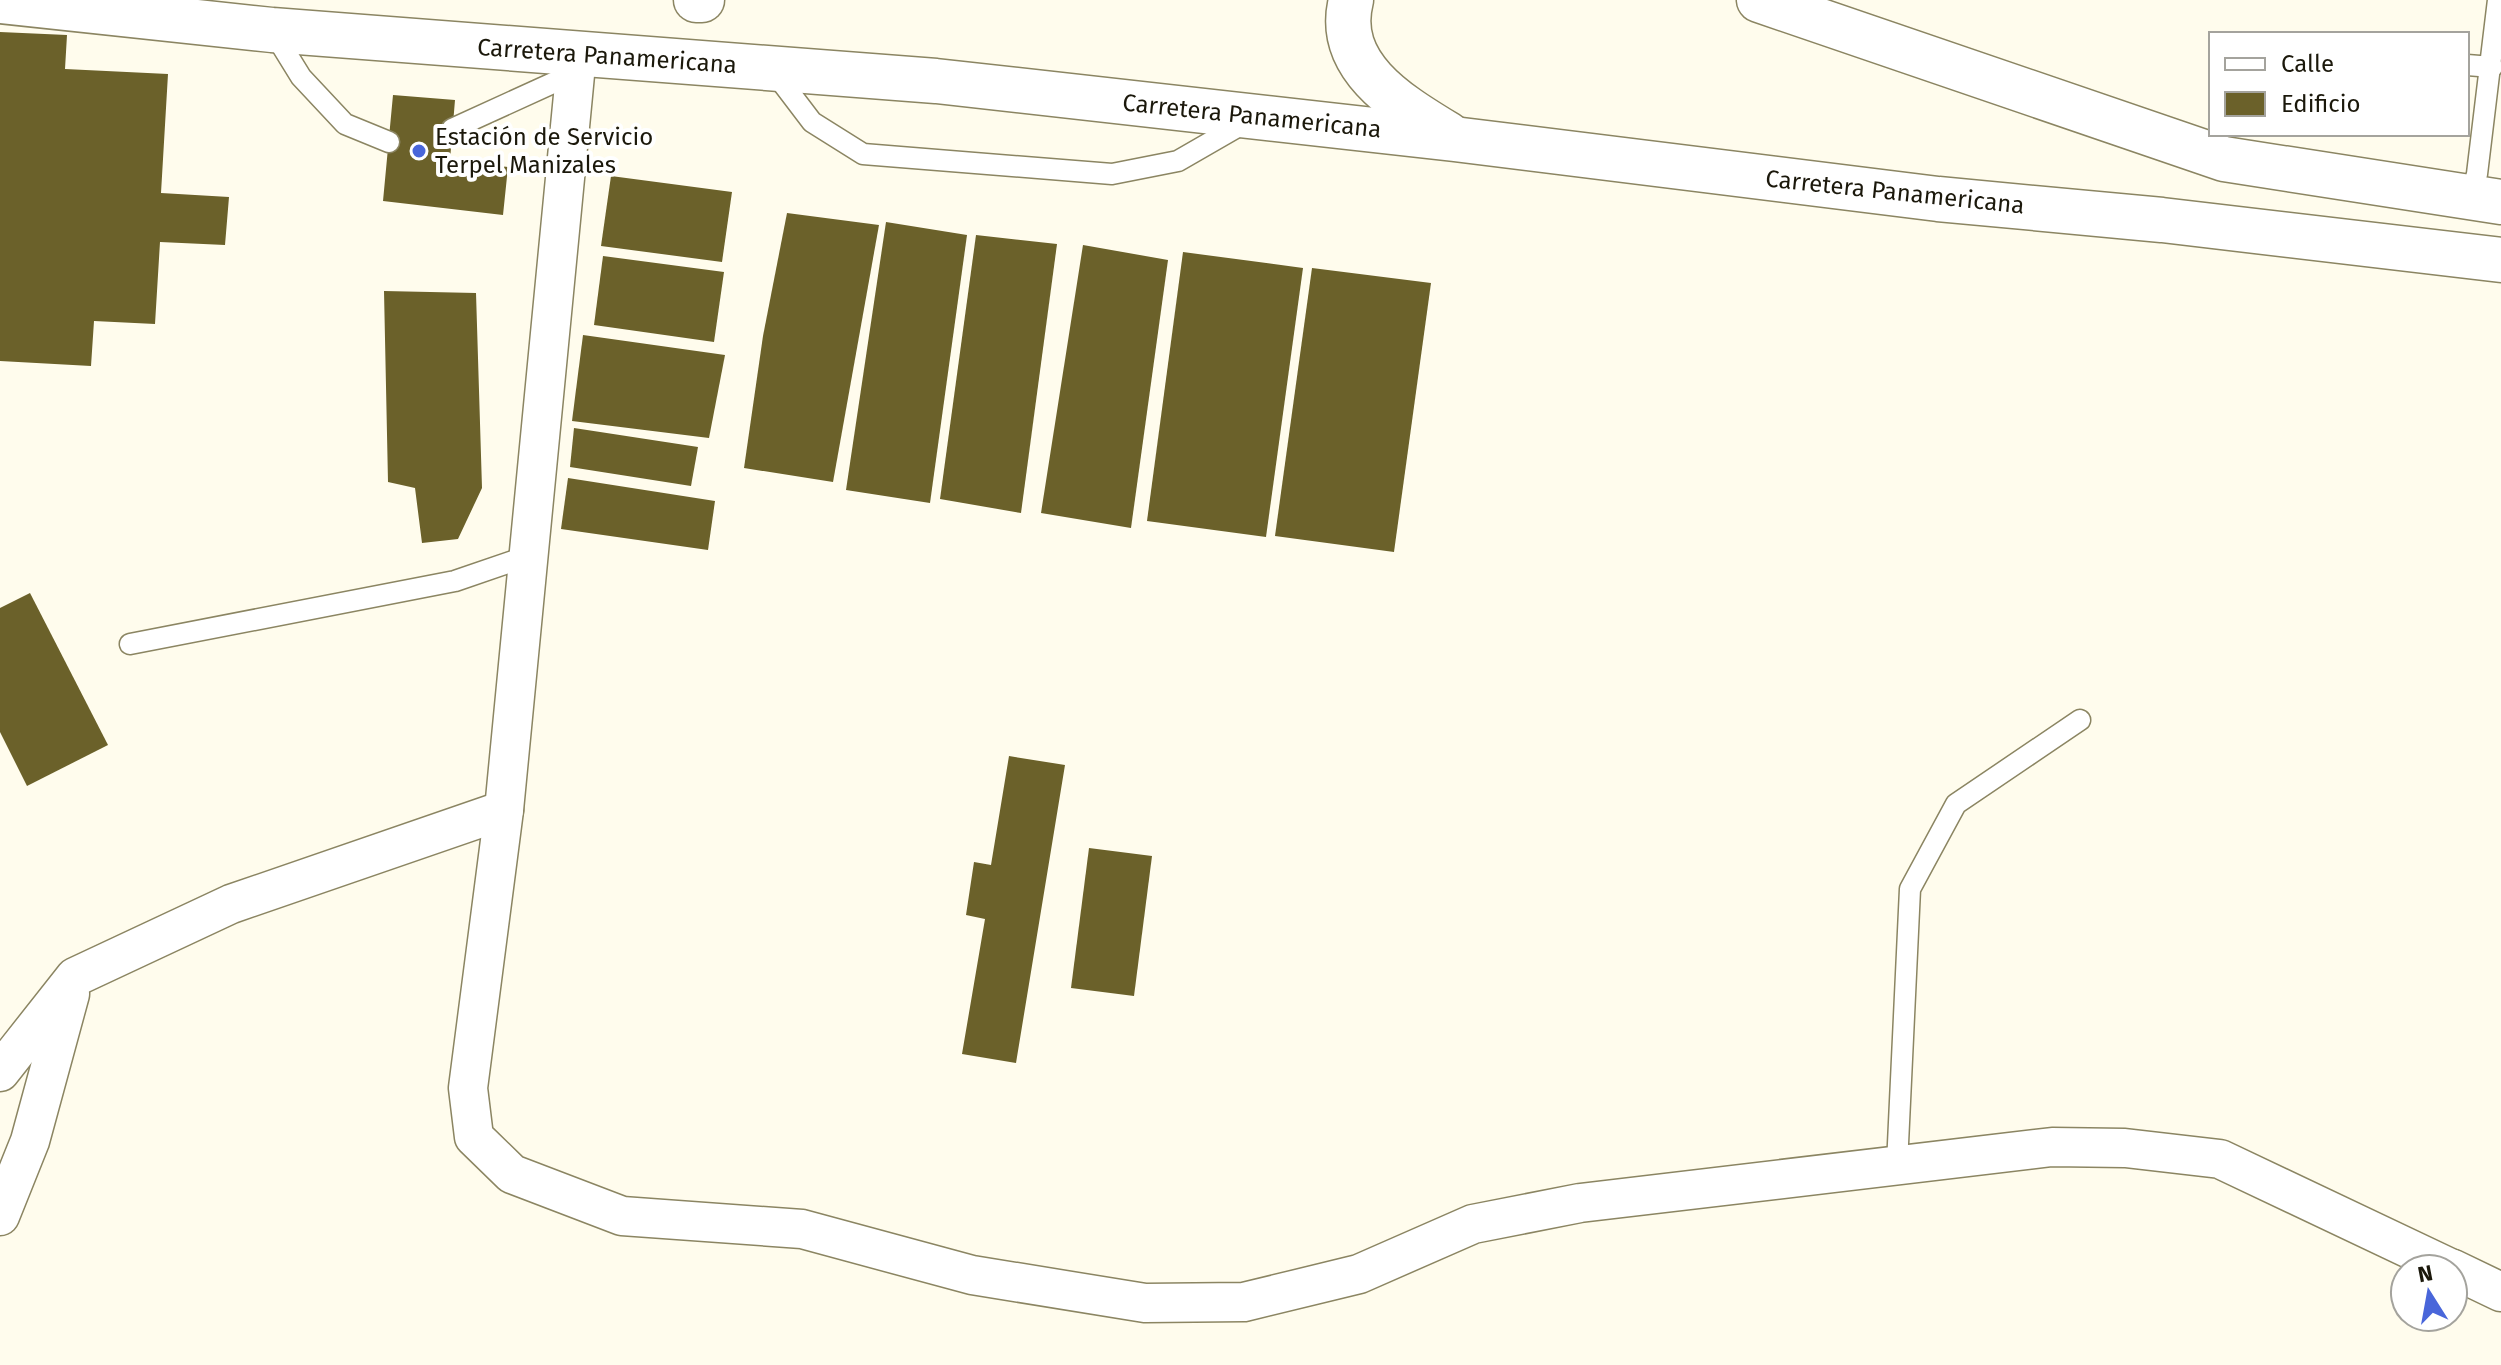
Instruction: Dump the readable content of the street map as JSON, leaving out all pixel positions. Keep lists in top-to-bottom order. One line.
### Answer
{"streets":{"highway":["Carretera Panamericana"]},"places":["Estación de Servicio Terpel Manizales"],"legend":["Calle","Edificio"],"north":"top"}
